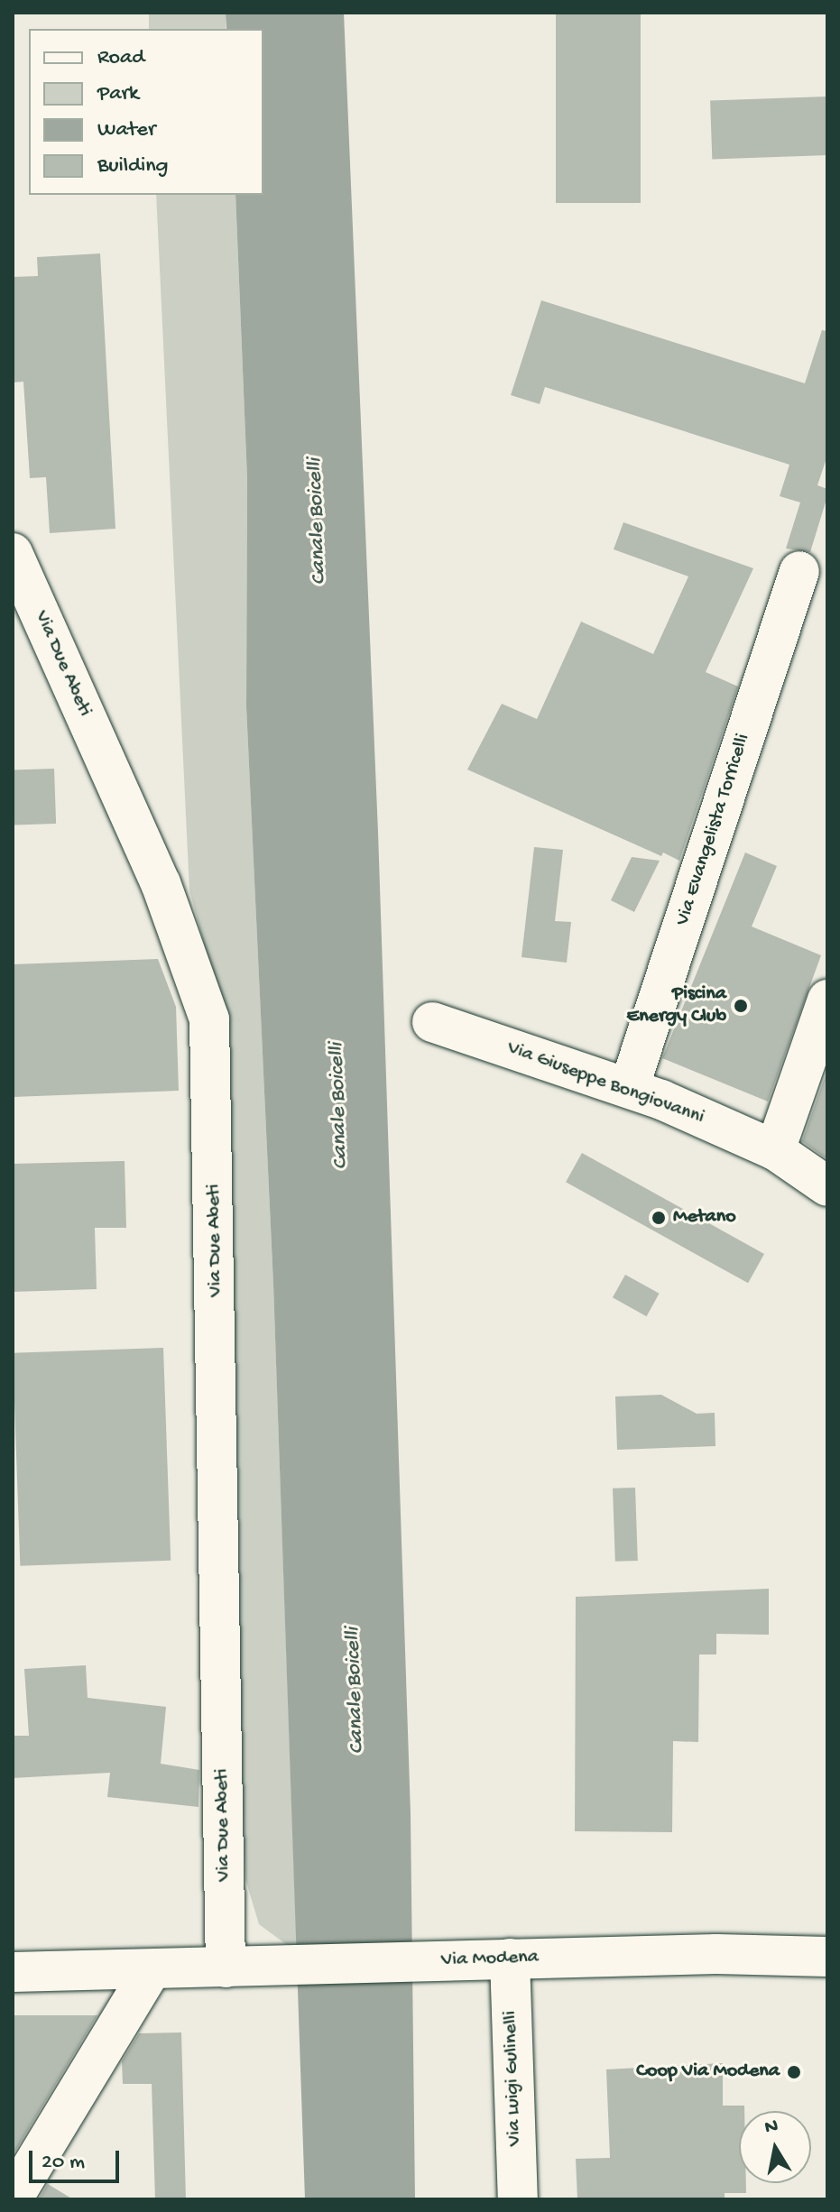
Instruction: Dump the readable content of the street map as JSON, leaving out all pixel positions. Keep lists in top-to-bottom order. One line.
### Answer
{"streets":{"street":["Via Due Abeti","Via Evangelista Torricelli","Via Giuseppe Bongiovanni","Via Modena","Via Luigi Gulinelli"]},"crossings":[["Via Due Abeti","Via Modena"],["Via Evangelista Torricelli","Via Giuseppe Bongiovanni"],["Via Modena","Via Luigi Gulinelli"]],"water":["Canale Boicelli"],"places":["Piscina Energy Club","Metano","Coop Via Modena"],"legend":["Road","Park","Water","Building"],"scale_bar":"20 m","north":"top"}
